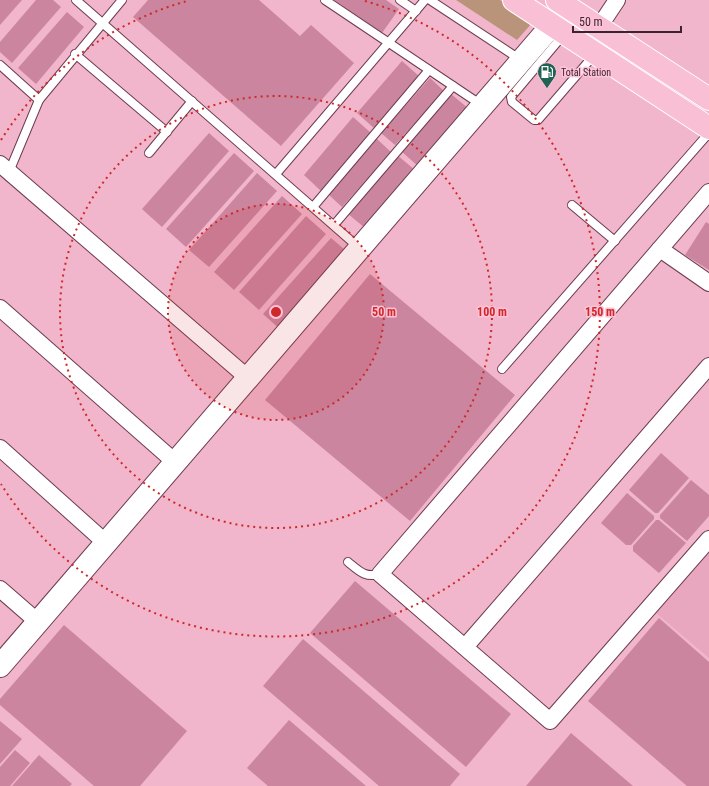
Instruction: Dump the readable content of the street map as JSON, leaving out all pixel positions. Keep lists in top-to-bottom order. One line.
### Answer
{"places":{"fuel station":["Total Station"]},"scale_bar":"50 m","rings":["50 m","100 m","150 m"]}
